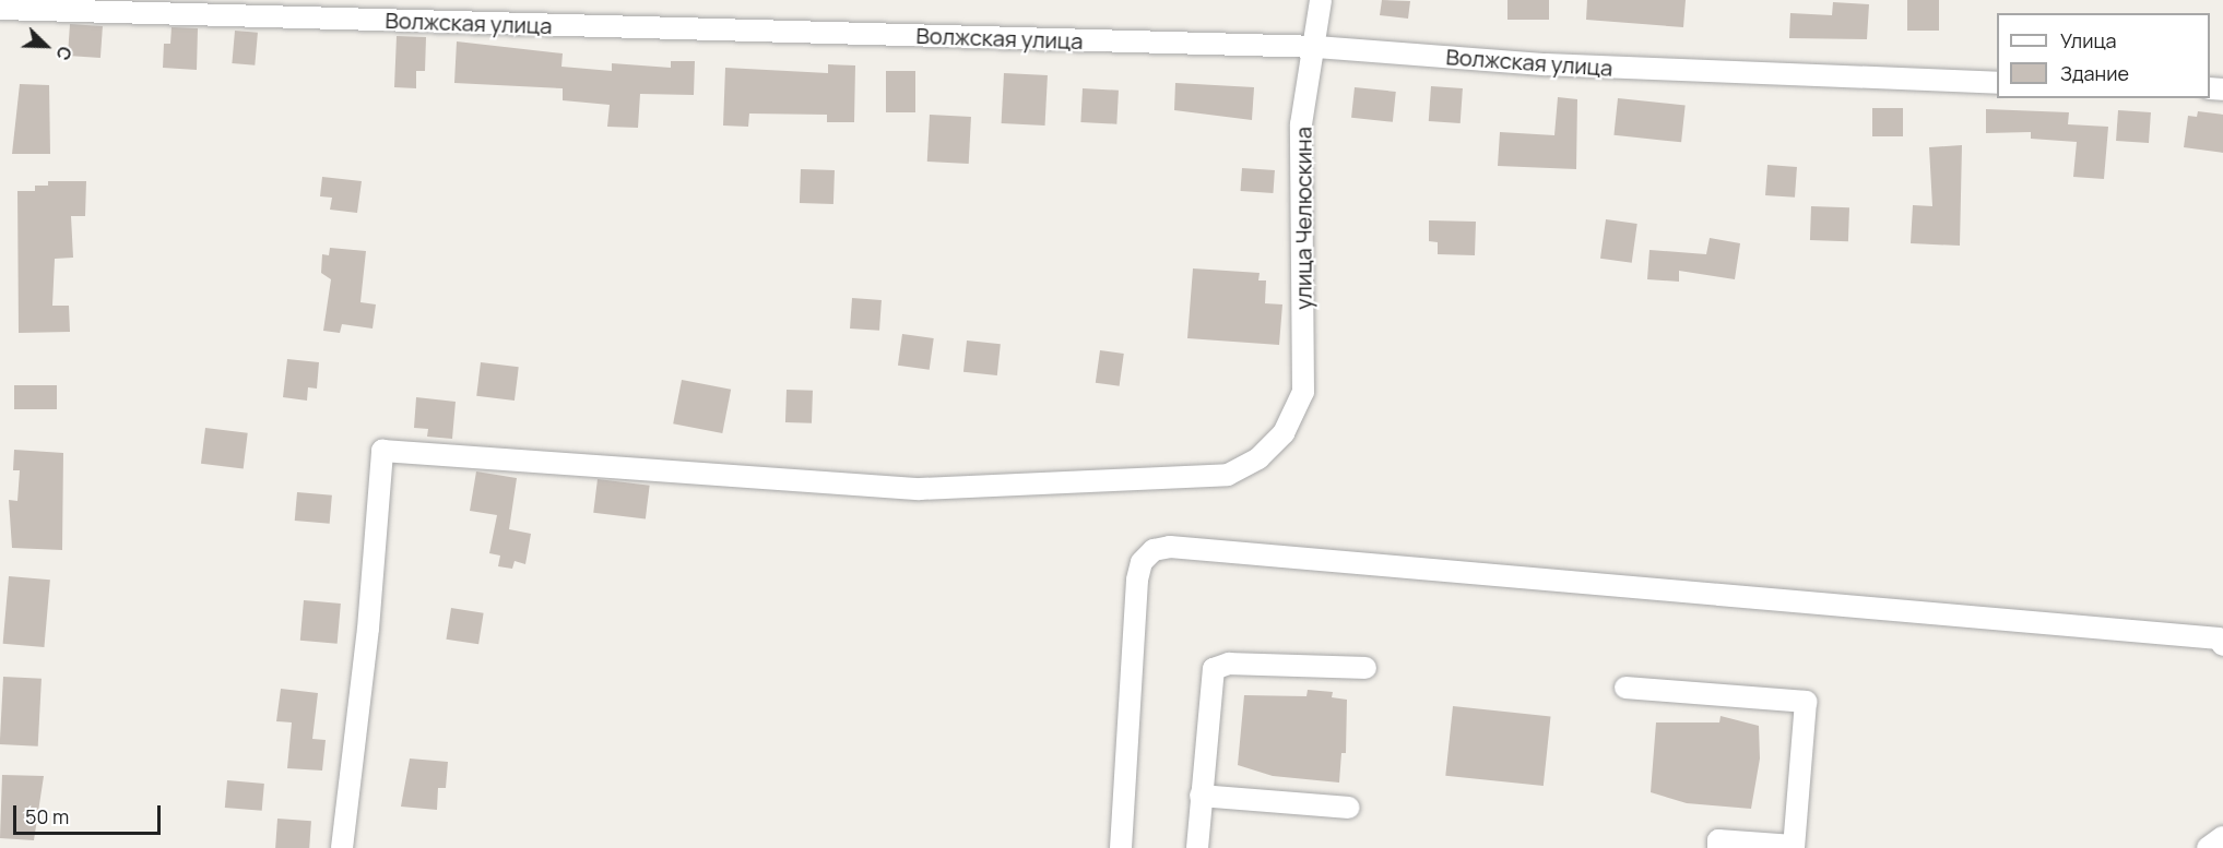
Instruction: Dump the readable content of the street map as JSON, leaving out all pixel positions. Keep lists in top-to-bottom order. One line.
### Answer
{"streets":{"street":["Волжская улица","улица Челюскина"]},"crossings":[["Волжская улица","улица Челюскина"]],"legend":["Улица","Здание"],"scale_bar":"50 m","north":"bottom right"}
